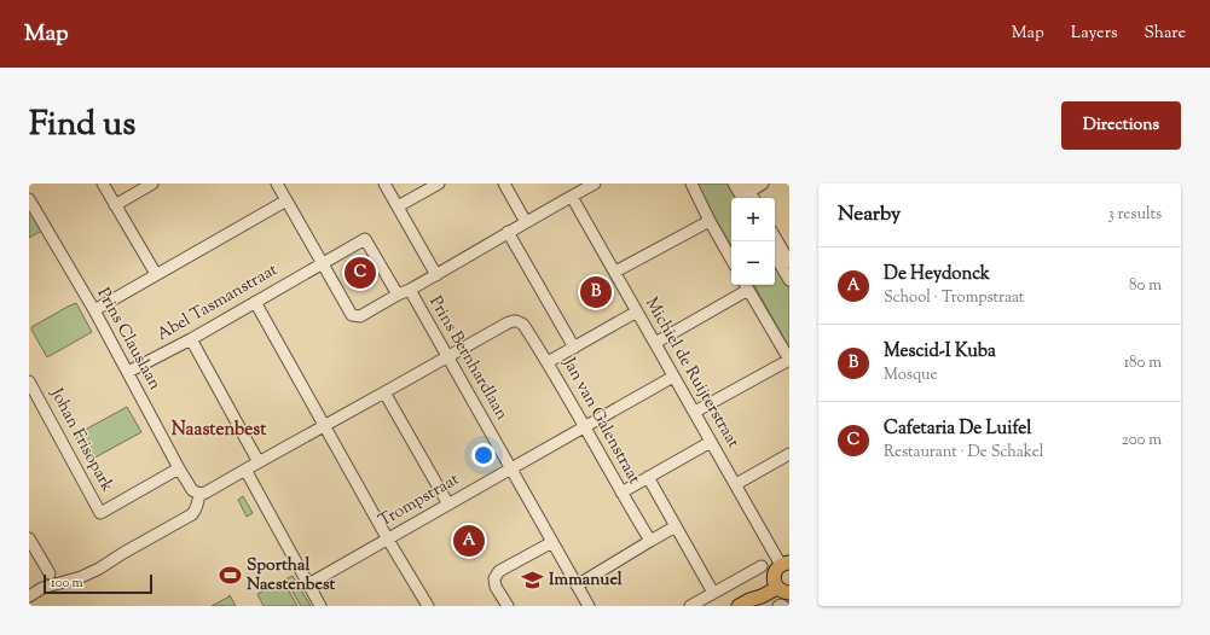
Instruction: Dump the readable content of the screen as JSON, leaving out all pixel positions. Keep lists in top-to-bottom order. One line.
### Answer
{"streets":{"street":["Abel Tasmanstraat","Prins Clauslaan","Prins Bernhardlaan","Michiel de Ruijterstraat","Jan van Galenstraat","Johan Frisopark","Trompstraat"]},"crossings":[["Abel Tasmanstraat","Prins Clauslaan"],["Abel Tasmanstraat","Prins Bernhardlaan"],["Prins Clauslaan","Johan Frisopark"],["Prins Bernhardlaan","Jan van Galenstraat"],["Prins Bernhardlaan","Trompstraat"],["Michiel de Ruijterstraat","Trompstraat"],["Jan van Galenstraat","Trompstraat"]],"districts":["Naastenbest"],"places":{"sports":["Sporthal Naestenbest"],"school or university":["Immanuel"]},"scale_bar":"100 m","page":{"header":"Map","nav":["Map","Layers","Share"],"title":"Find us","buttons":"Directions","heading":["Nearby","3 results"],"map_buttons":["+","−"],"list":[{"mark":"A","name":"De Heydonck","note":"School · Trompstraat","value":"80 m"},{"mark":"B","name":"Mescid-I Kuba","note":"Mosque","value":"180 m"},{"mark":"C","name":"Cafetaria De Luifel","note":"Restaurant · De Schakel","value":"200 m"}],"pins":["C","B","A"],"scale":"100 m"}}
